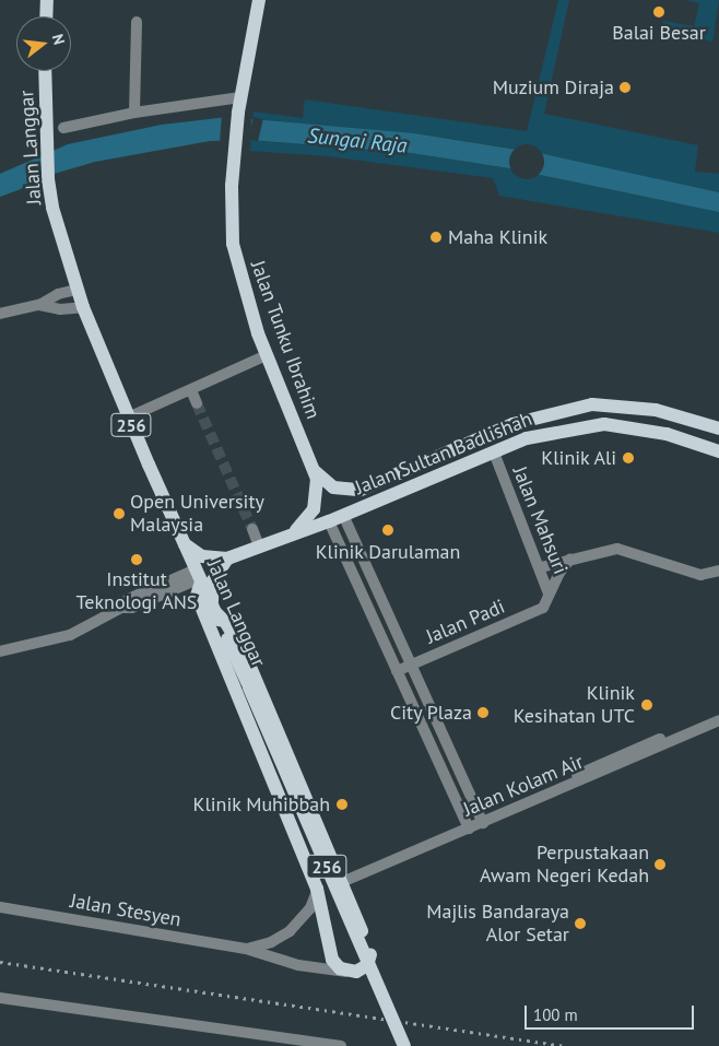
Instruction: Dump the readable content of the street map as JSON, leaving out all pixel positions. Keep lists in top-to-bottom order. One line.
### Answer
{"streets":{"main road":["Jalan Langgar","Jalan Tunku Ibrahim","256","Jalan Sultan Badlishah"],"street":["Jalan Mahsuri","Jalan Padi","Jalan Kolam Air","Jalan Stesyen"]},"crossings":[["Jalan Tunku Ibrahim","Jalan Sultan Badlishah"],["Jalan Sultan Badlishah","Jalan Mahsuri"],["Jalan Mahsuri","Jalan Padi"]],"water":["Sungai Raja"],"places":["Balai Besar","Muzium Diraja","Maha Klinik","Klinik Ali","Open University Malaysia","Klinik Darulaman","Institut Teknologi ANS","Klinik Kesihatan UTC","City Plaza","Klinik Muhibbah","Perpustakaan Awam Negeri Kedah","Majlis Bandaraya Alor Setar"],"scale_bar":"100 m","north":"right"}
